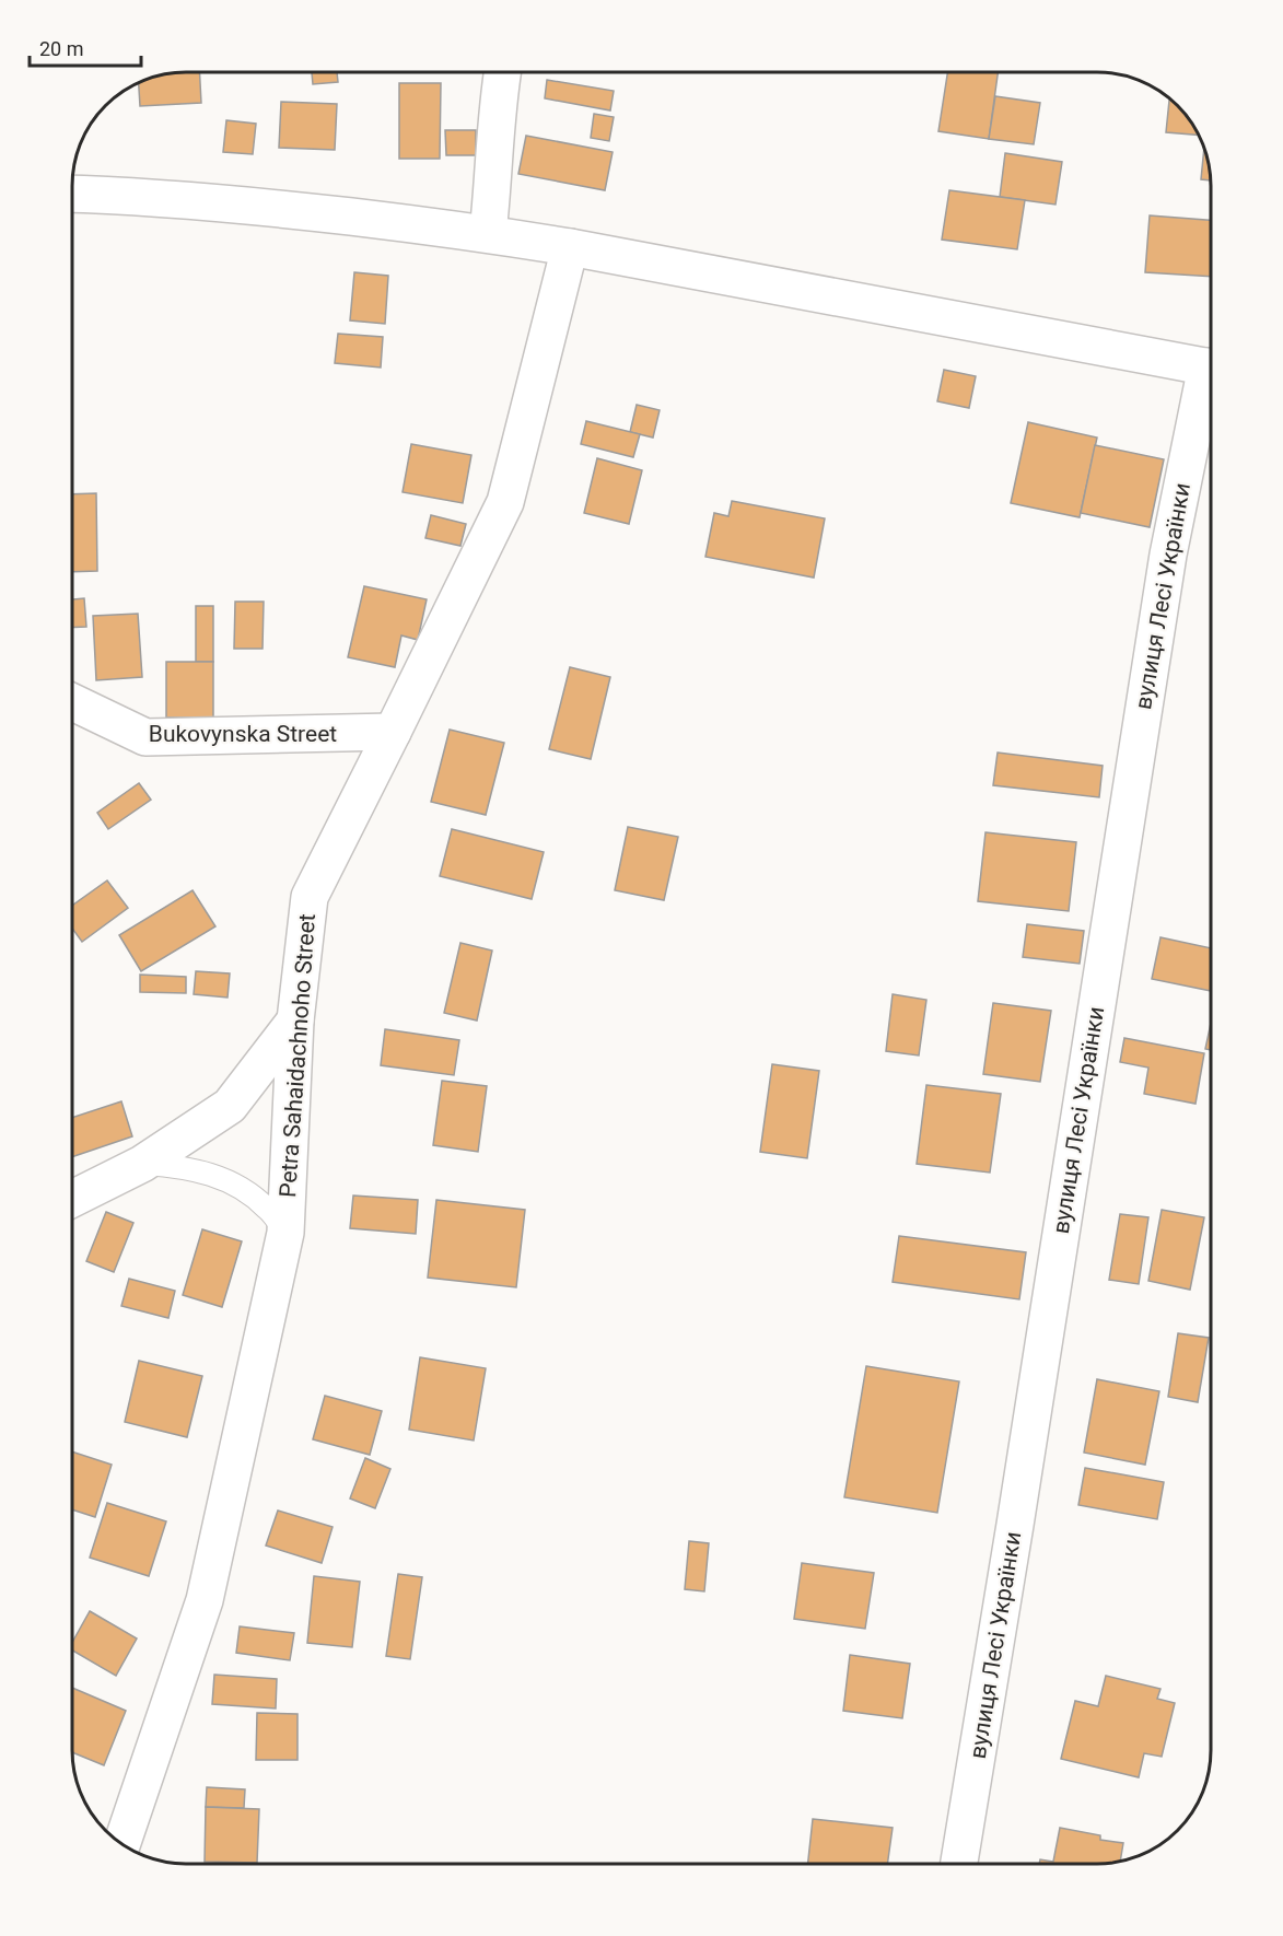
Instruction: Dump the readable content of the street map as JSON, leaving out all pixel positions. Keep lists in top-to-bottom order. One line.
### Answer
{"streets":{"street":["вулиця Лесі Українки","Bukovynska Street","Petra Sahaidachnoho Street"]},"crossings":[["Bukovynska Street","Petra Sahaidachnoho Street"]],"scale_bar":"20 m"}
